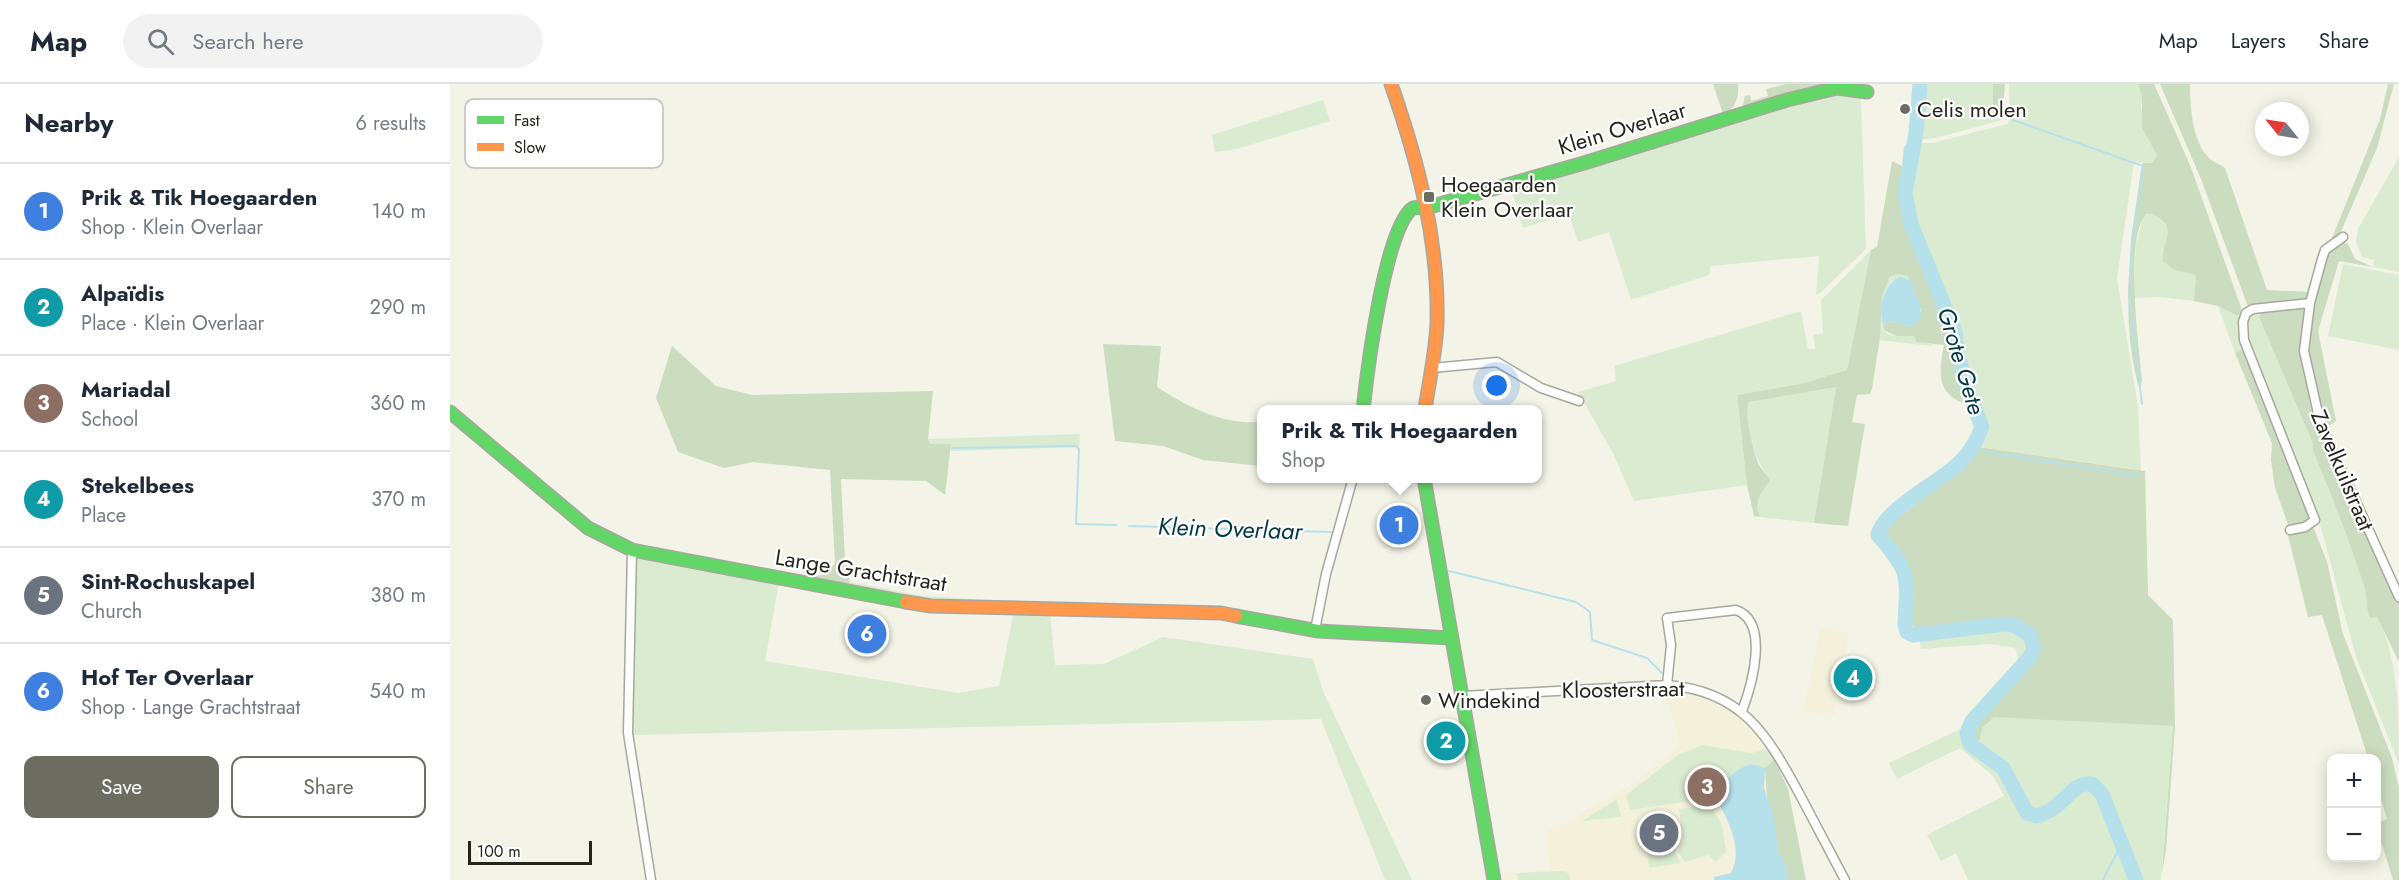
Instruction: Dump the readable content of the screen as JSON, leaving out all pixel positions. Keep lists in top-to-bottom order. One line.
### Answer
{"streets":{"street":["Klein Overlaar","Zavelkuilstraat","Lange Grachtstraat","Kloosterstraat"]},"water":["Grote Gete","Klein Overlaar"],"places":{"other":["Celis molen","Windekind"],"transit":["Hoegaarden Klein Overlaar"]},"legend":["Fast","Slow"],"scale_bar":"100 m","north":"top left","page":{"header":"Map","search":"Search here","nav":["Map","Layers","Share"],"heading":["Nearby","6 results"],"list":[{"mark":"1","name":"Prik & Tik Hoegaarden","note":"Shop · Klein Overlaar","value":"140 m"},{"mark":"2","name":"Alpaïdis","note":"Place · Klein Overlaar","value":"290 m"},{"mark":"3","name":"Mariadal","note":"School","value":"360 m"},{"mark":"4","name":"Stekelbees","note":"Place","value":"370 m"},{"mark":"5","name":"Sint-Rochuskapel","note":"Church","value":"380 m"},{"mark":"6","name":"Hof Ter Overlaar","note":"Shop · Lange Grachtstraat","value":"540 m"}],"popup":["Prik & Tik Hoegaarden","Shop"],"pins":["1","6","4","2","3","5"],"buttons":["Save","Share"],"map_buttons":["+","−"],"scale":"100 m"}}
